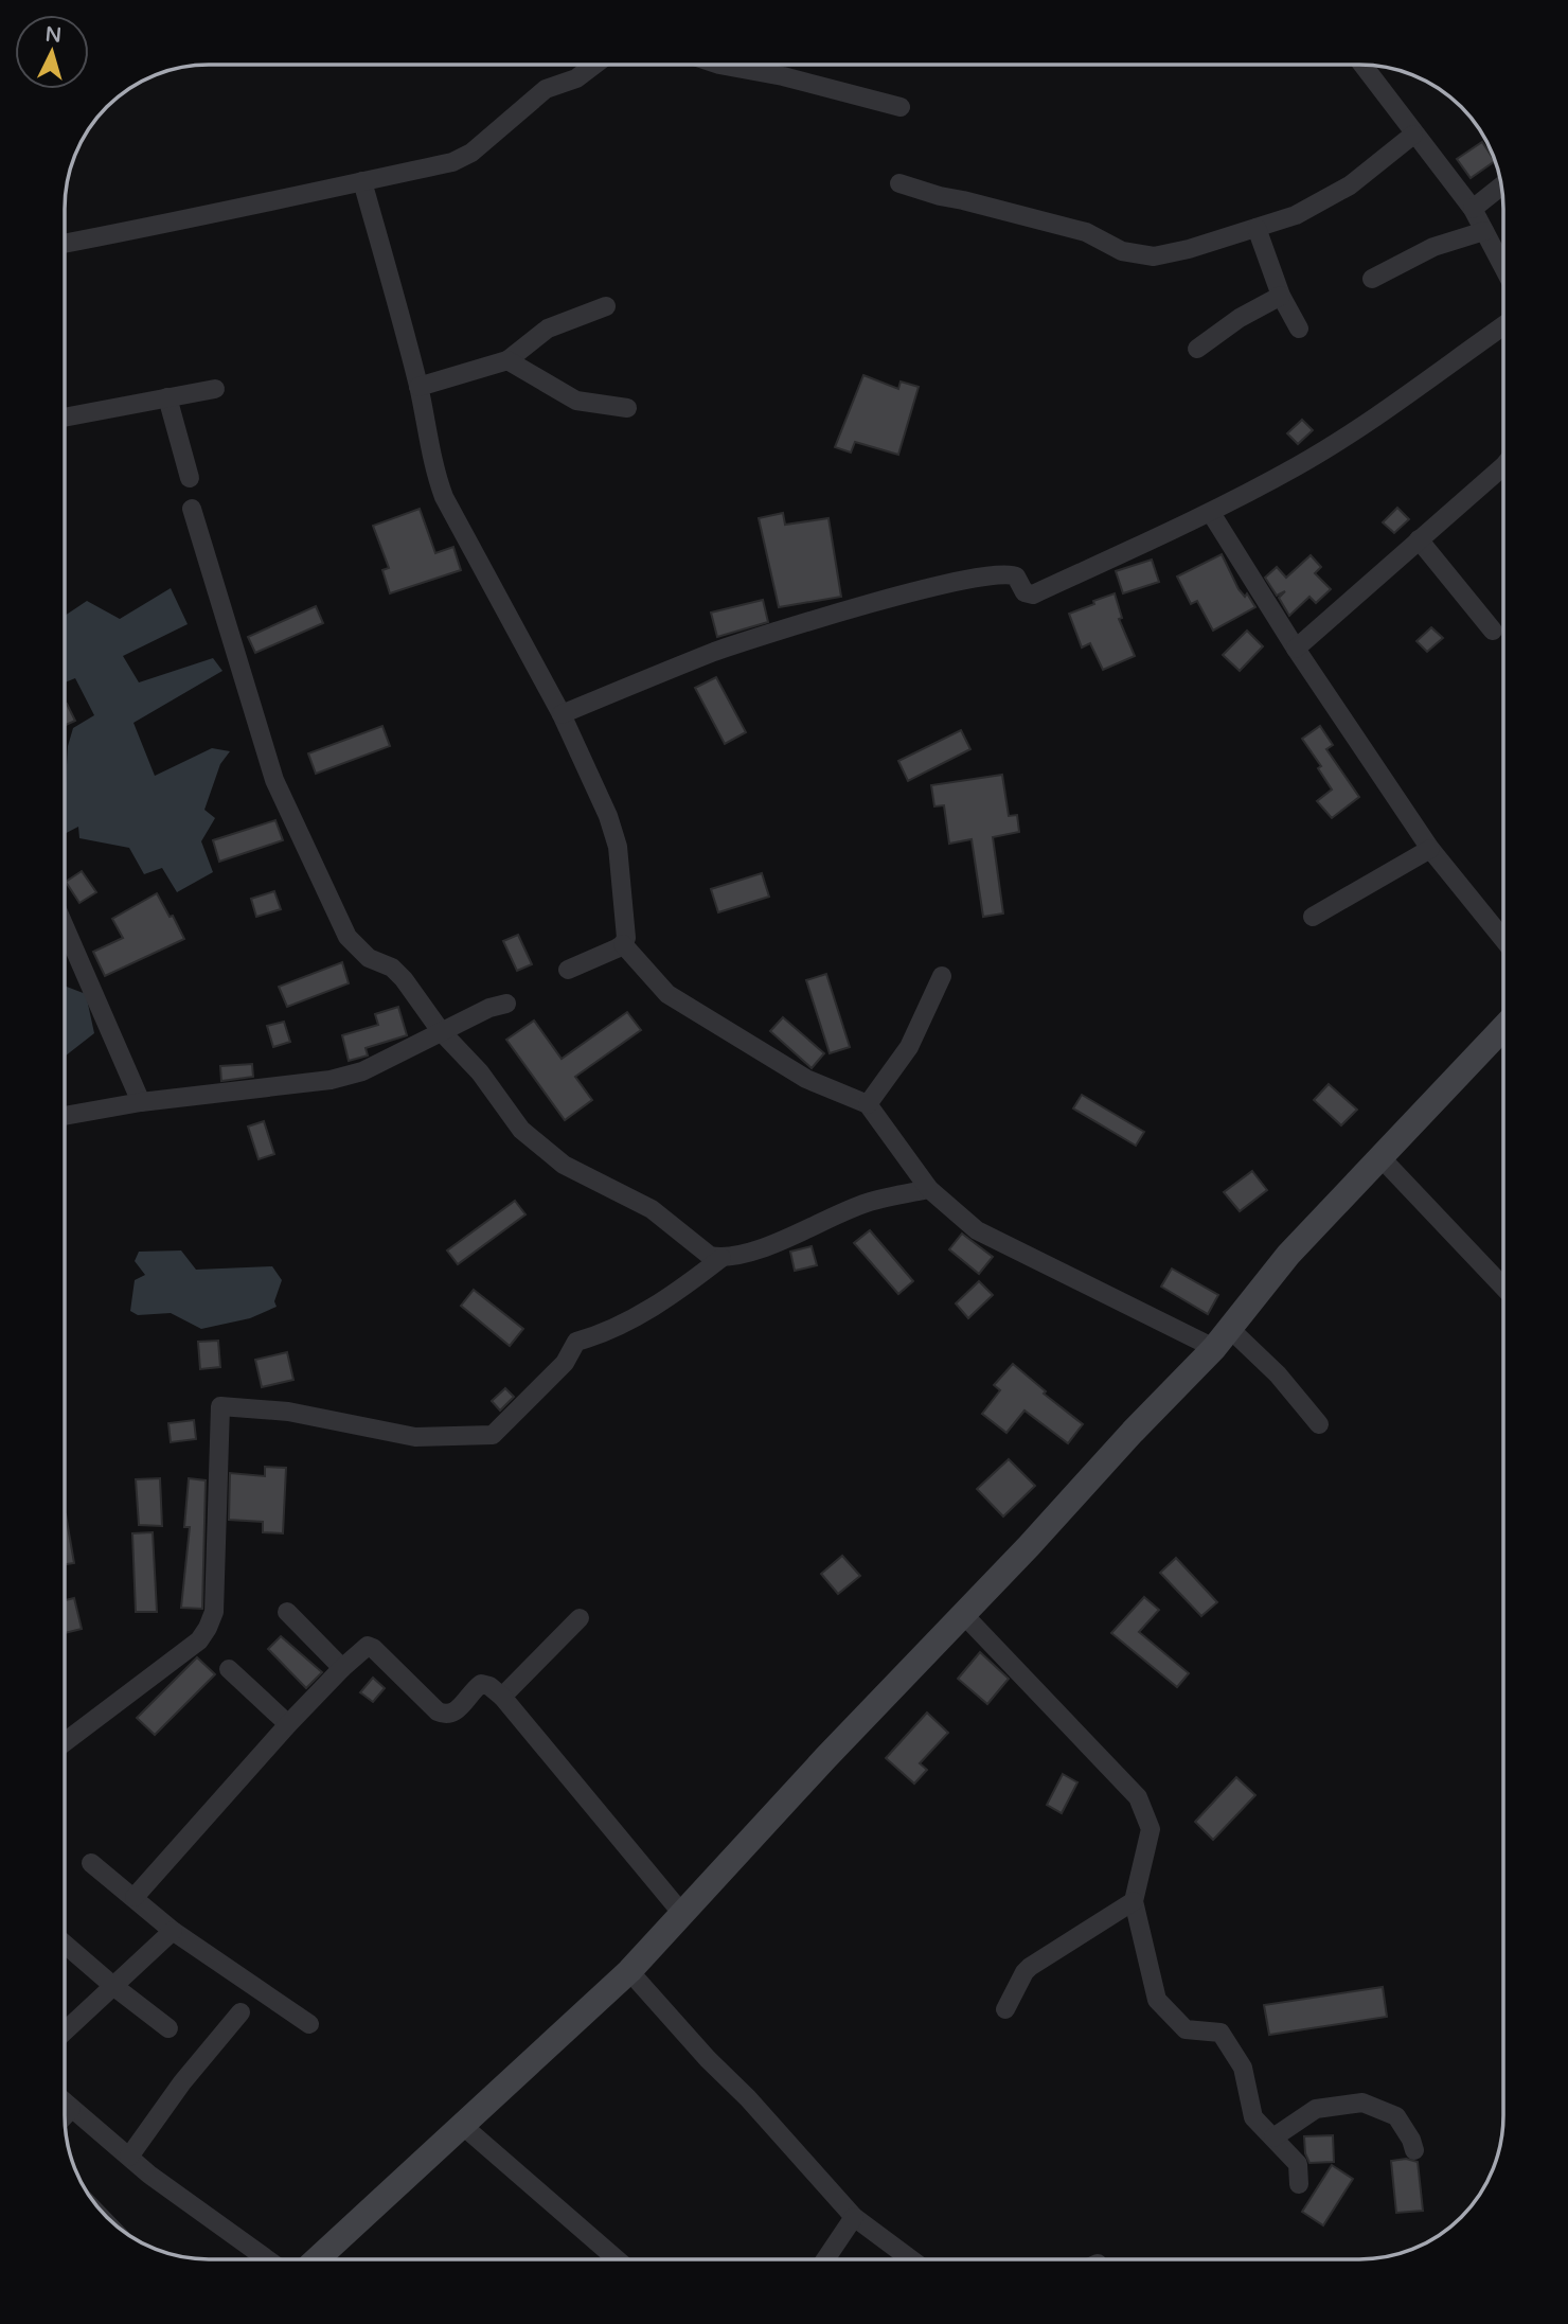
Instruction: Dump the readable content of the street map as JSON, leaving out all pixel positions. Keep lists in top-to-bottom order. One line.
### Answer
{"north":"top"}
